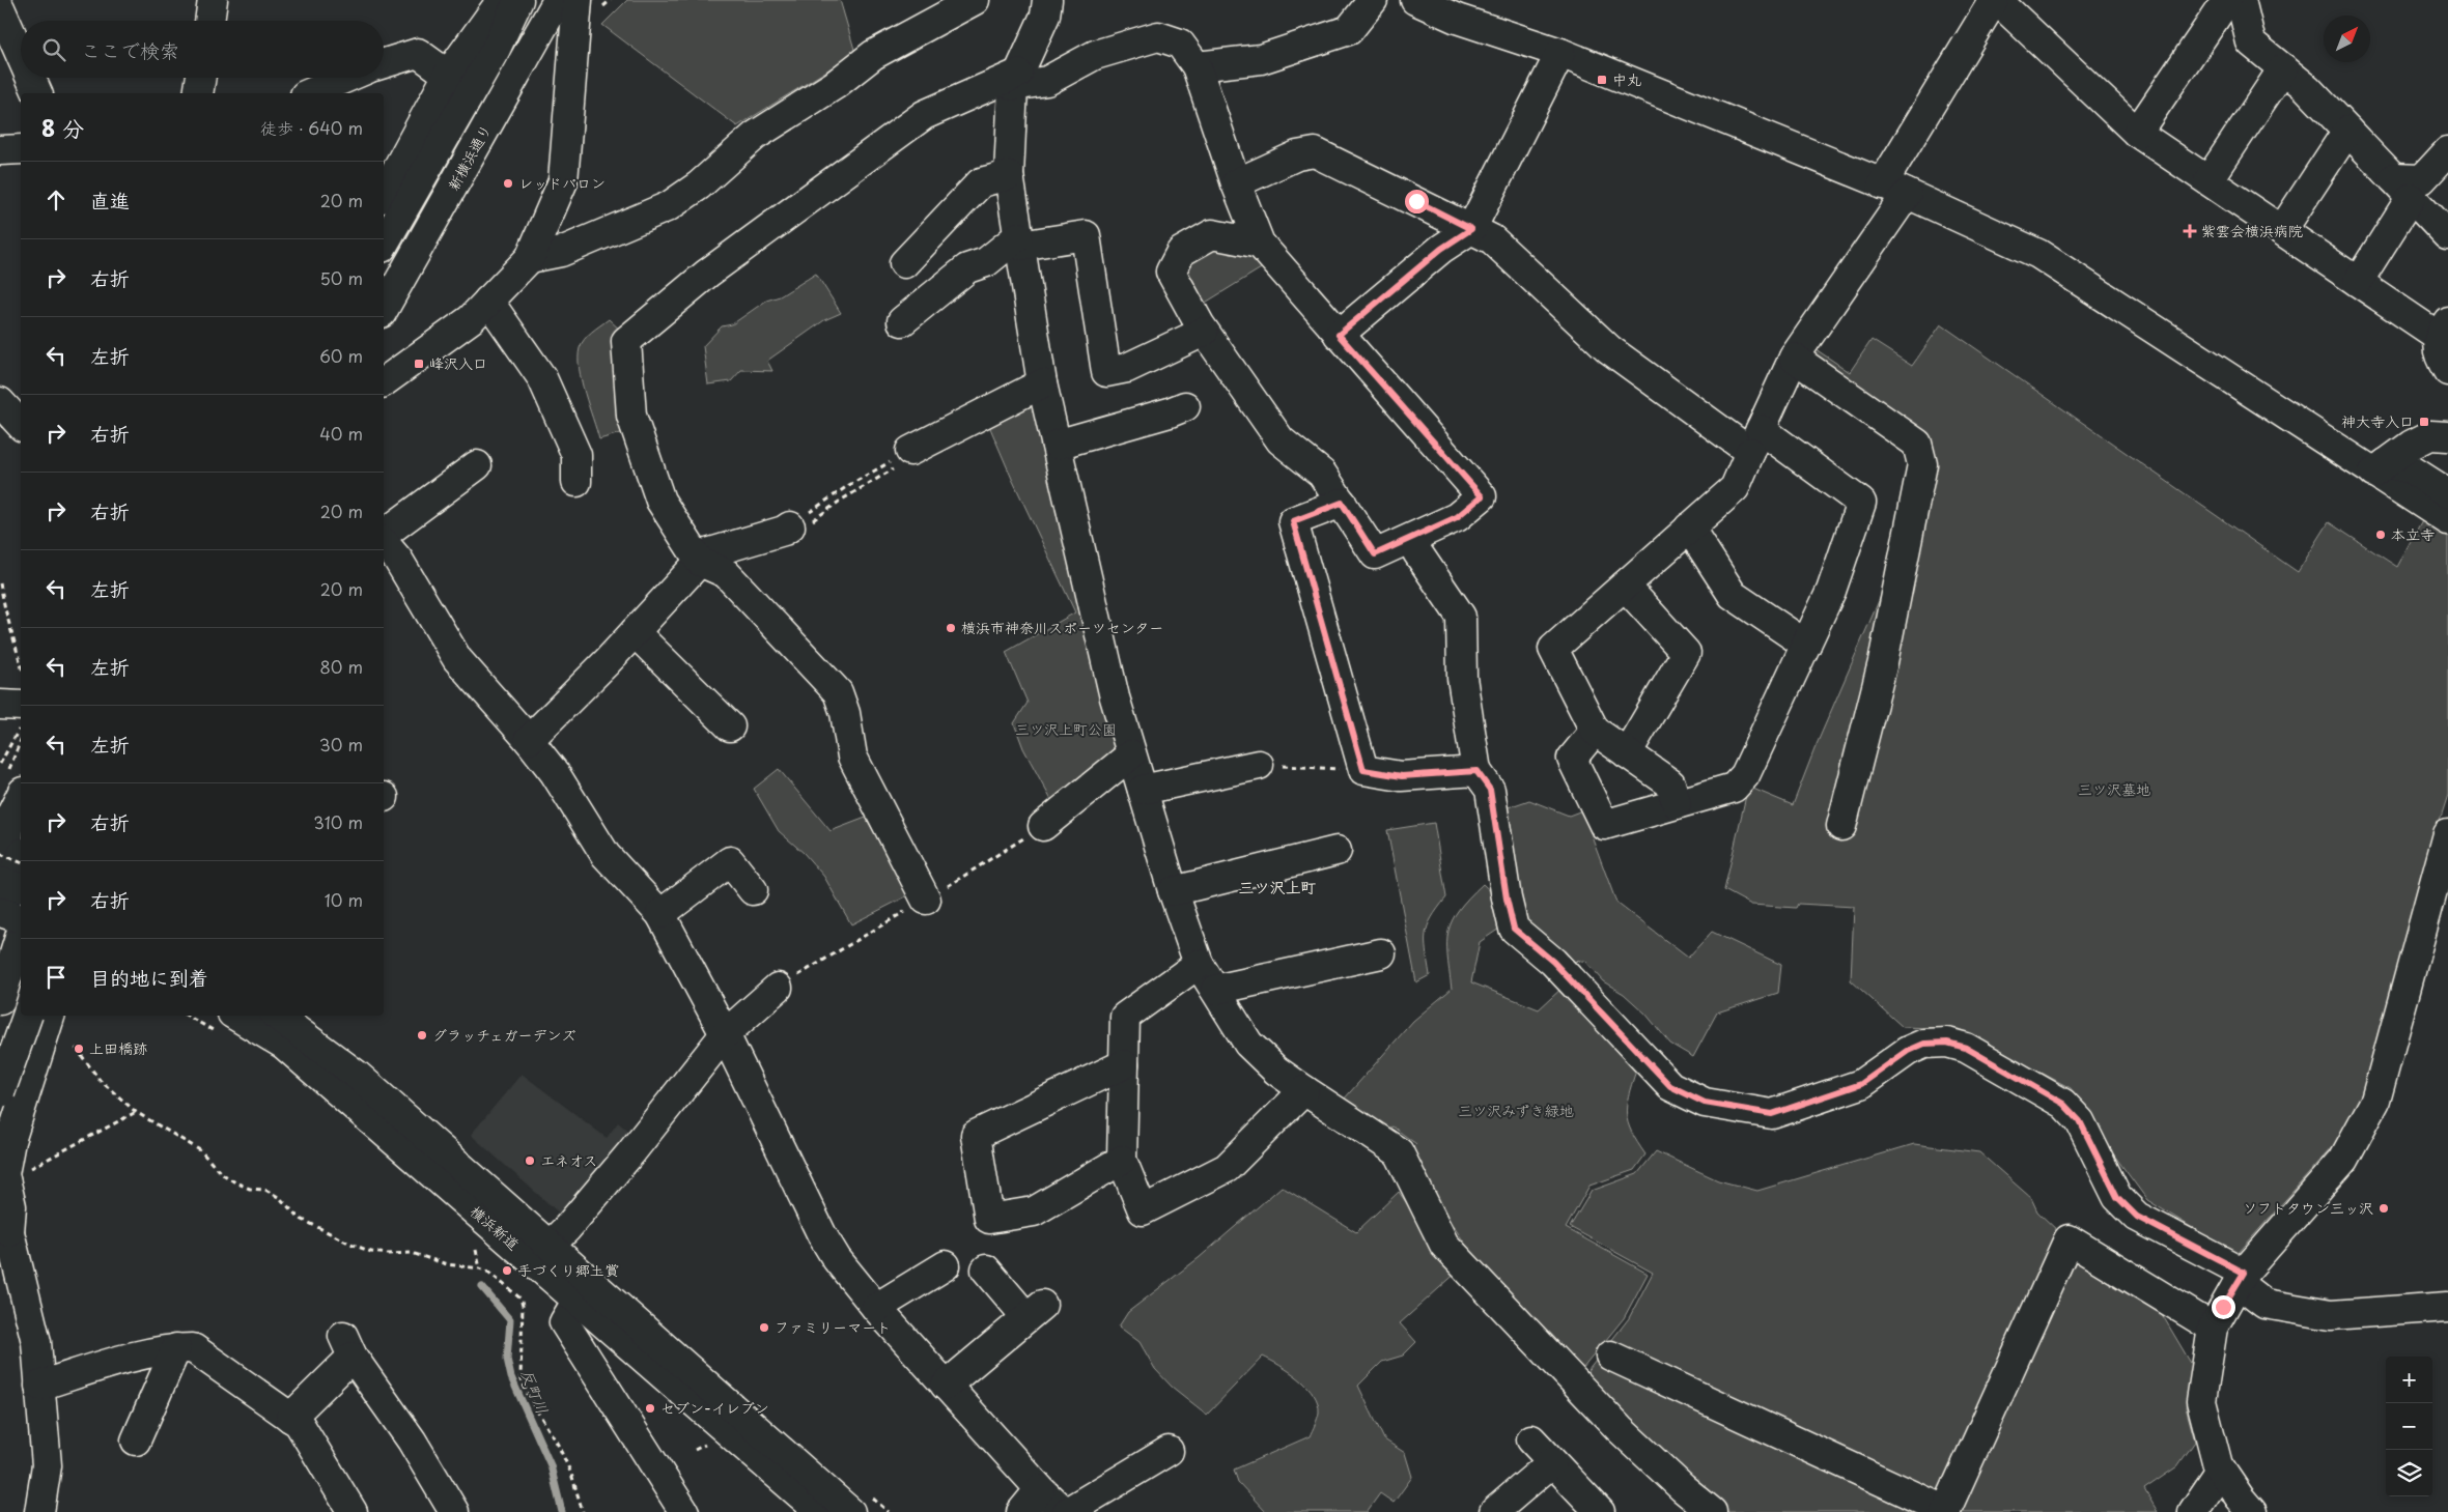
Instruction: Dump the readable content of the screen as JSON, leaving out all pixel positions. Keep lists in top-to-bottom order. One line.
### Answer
{"streets":{"main road":["新横浜通り","横浜新道"]},"districts":["三ツ沢上町"],"water":["反町川"],"parks":["三ツ沢上町公園","三ツ沢墓地","三ツ沢みずき緑地"],"places":{"transit":["中丸","峰沢入口","神大寺入口"],"other":["レッドバロン","本立寺","横浜市神奈川スポーツセンター","グラッチェガーデンズ","上田橋跡","エネオス","ソフトタウン三ッ沢","手づくり郷土賞","ファミリーマート","セブン-イレブン"],"health":["紫雲会横浜病院"]},"north":"top right","page":{"search":"ここで検索","heading":["8 分","徒歩 · 640 m"],"list":[["直進","20 m"],["右折","50 m"],["左折","60 m"],["右折","40 m"],["右折","20 m"],["左折","20 m"],["左折","80 m"],["左折","30 m"],["右折","310 m"],["右折","10 m"],"目的地に到着"],"map_buttons":["+","−"]}}
